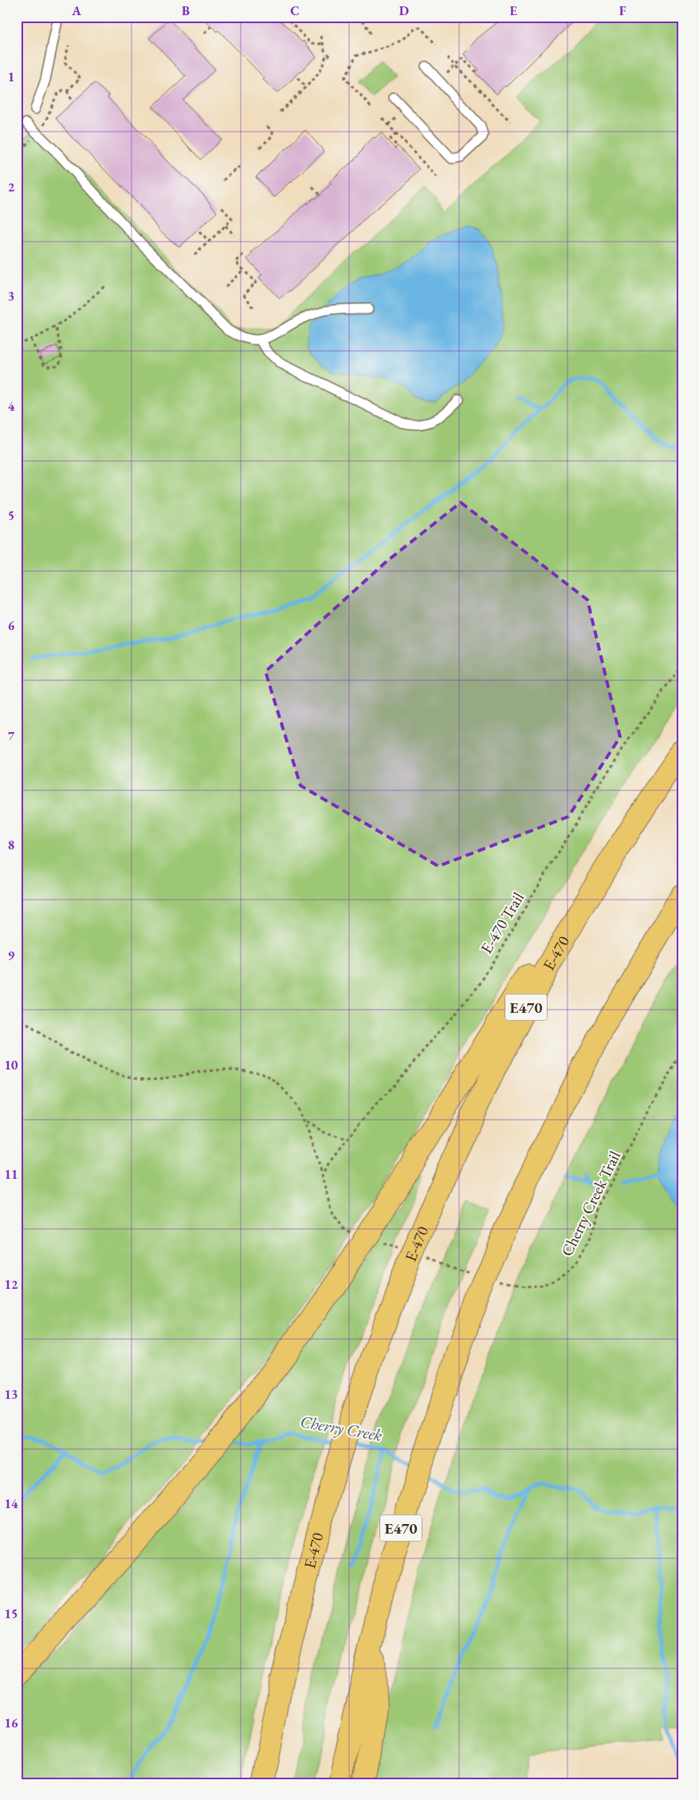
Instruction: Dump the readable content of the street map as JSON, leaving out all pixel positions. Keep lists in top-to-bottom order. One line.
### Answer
{"streets":{"highway":["E-470","E470"],"path":["E-470 Trail","Cherry Creek Trail"]},"water":["Cherry Creek"],"grid":{"columns":["A","B","C","D","E","F"],"rows":["1","2","3","4","5","6","7","8","9","10","11","12","13","14","15","16"]}}
